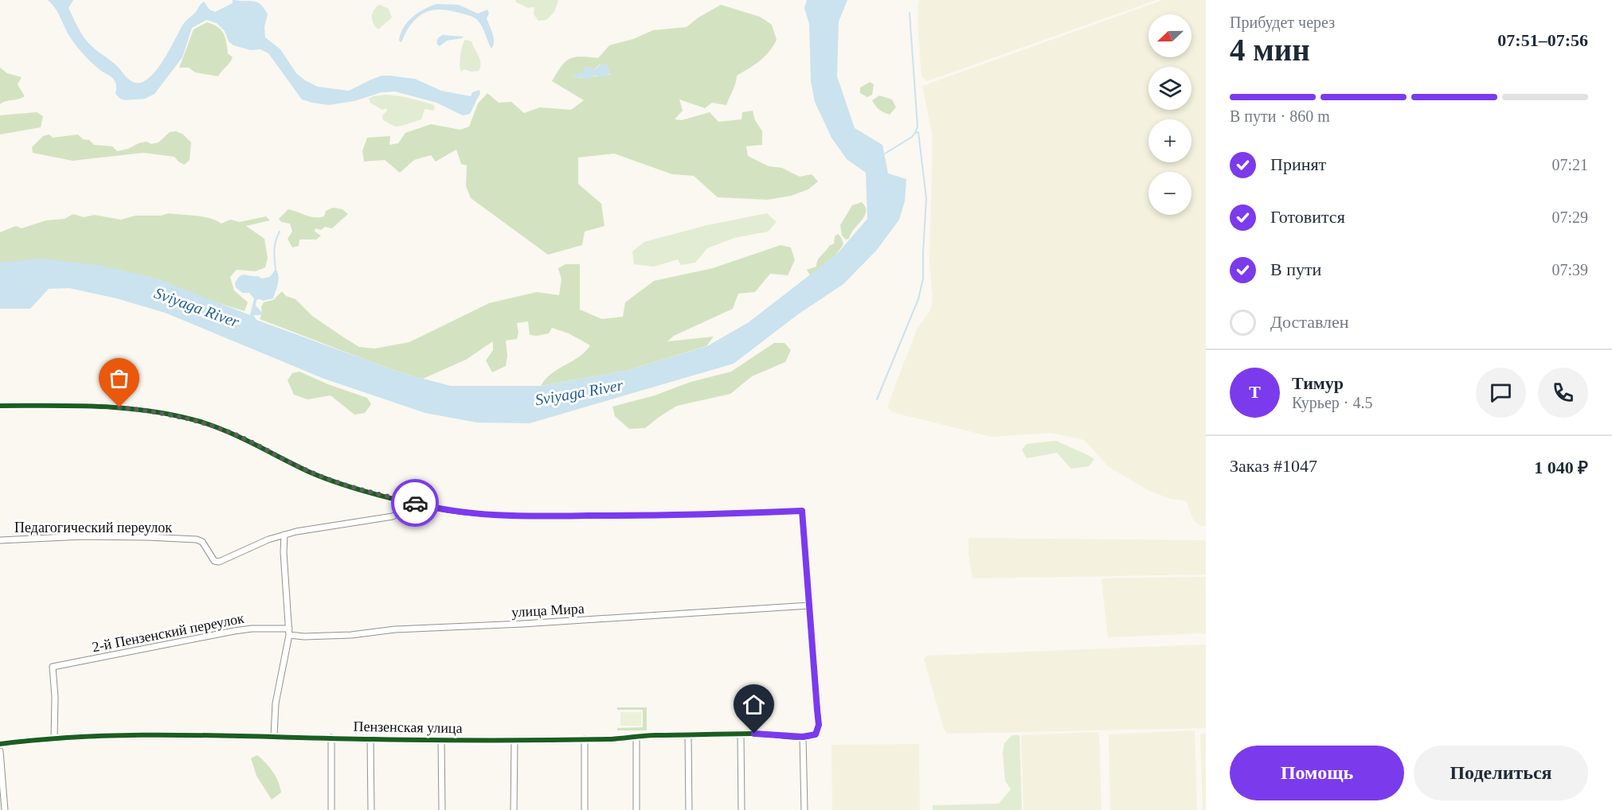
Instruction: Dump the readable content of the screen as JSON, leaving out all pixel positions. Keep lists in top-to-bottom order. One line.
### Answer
{"streets":{"street":["Педагогический переулок","улица Мира","2-й Пензенский переулок","Пензенская улица"]},"crossings":[["улица Мира","2-й Пензенский переулок"],["улица Мира","Пензенская улица"],["2-й Пензенский переулок","Пензенская улица"]],"water":["Sviyaga River"],"north":"left","page":{"heading":["4 мин","Прибудет через","07:51–07:56"],"panel":["Тимур","Курьер · 4.5","Заказ #1047","1 040 ₽"],"map_buttons":["+","−"],"bar":"В пути · 860 m","list":[["Принят","07:21"],["Готовится","07:29"],["В пути","07:39"],"Доставлен"],"round":"Т","buttons":["Помощь","Поделиться"]}}
